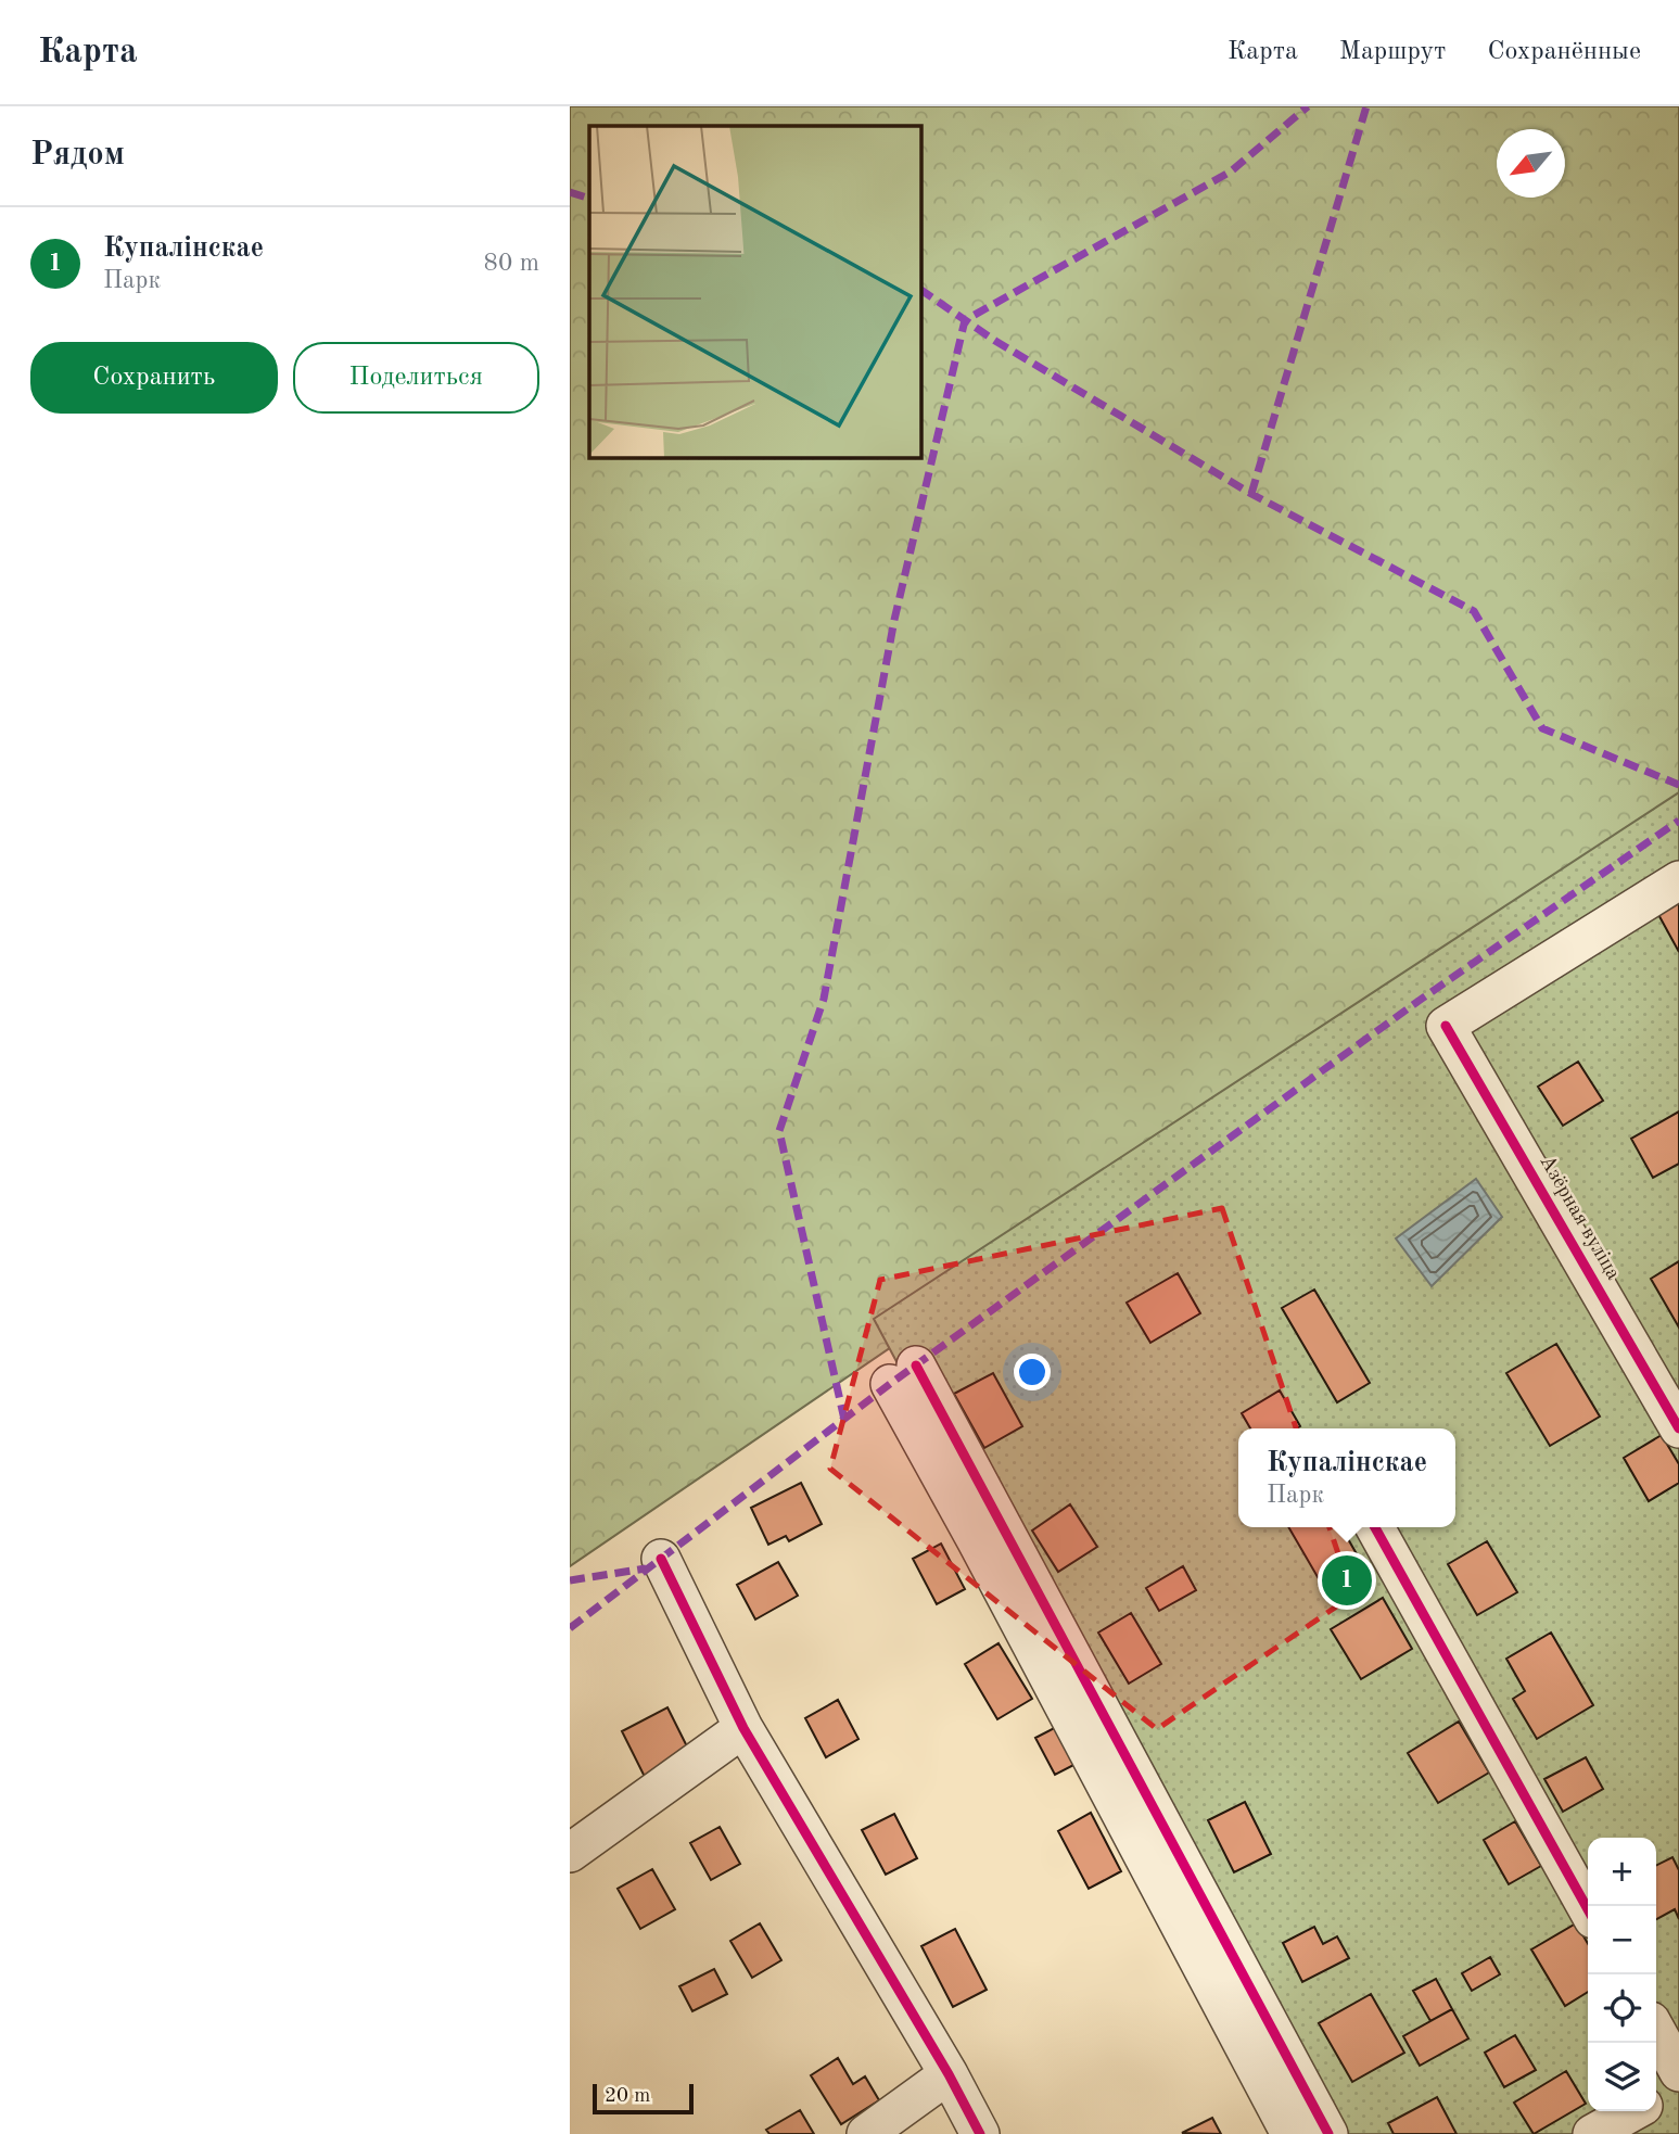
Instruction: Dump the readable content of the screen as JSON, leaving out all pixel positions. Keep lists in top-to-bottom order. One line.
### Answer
{"streets":{"street":["Азёрная вуліца"]},"scale_bar":"20 m","north":"bottom left","page":{"header":"Карта","nav":["Карта","Маршрут","Сохранённые"],"heading":"Рядом","list":[{"mark":"1","name":"Купалінскае","note":"Парк","value":"80 m"}],"buttons":["Сохранить","Поделиться"],"popup":["Купалінскае","Парк"],"pins":"1","map_buttons":["+","−"],"scale":"20 m"}}
